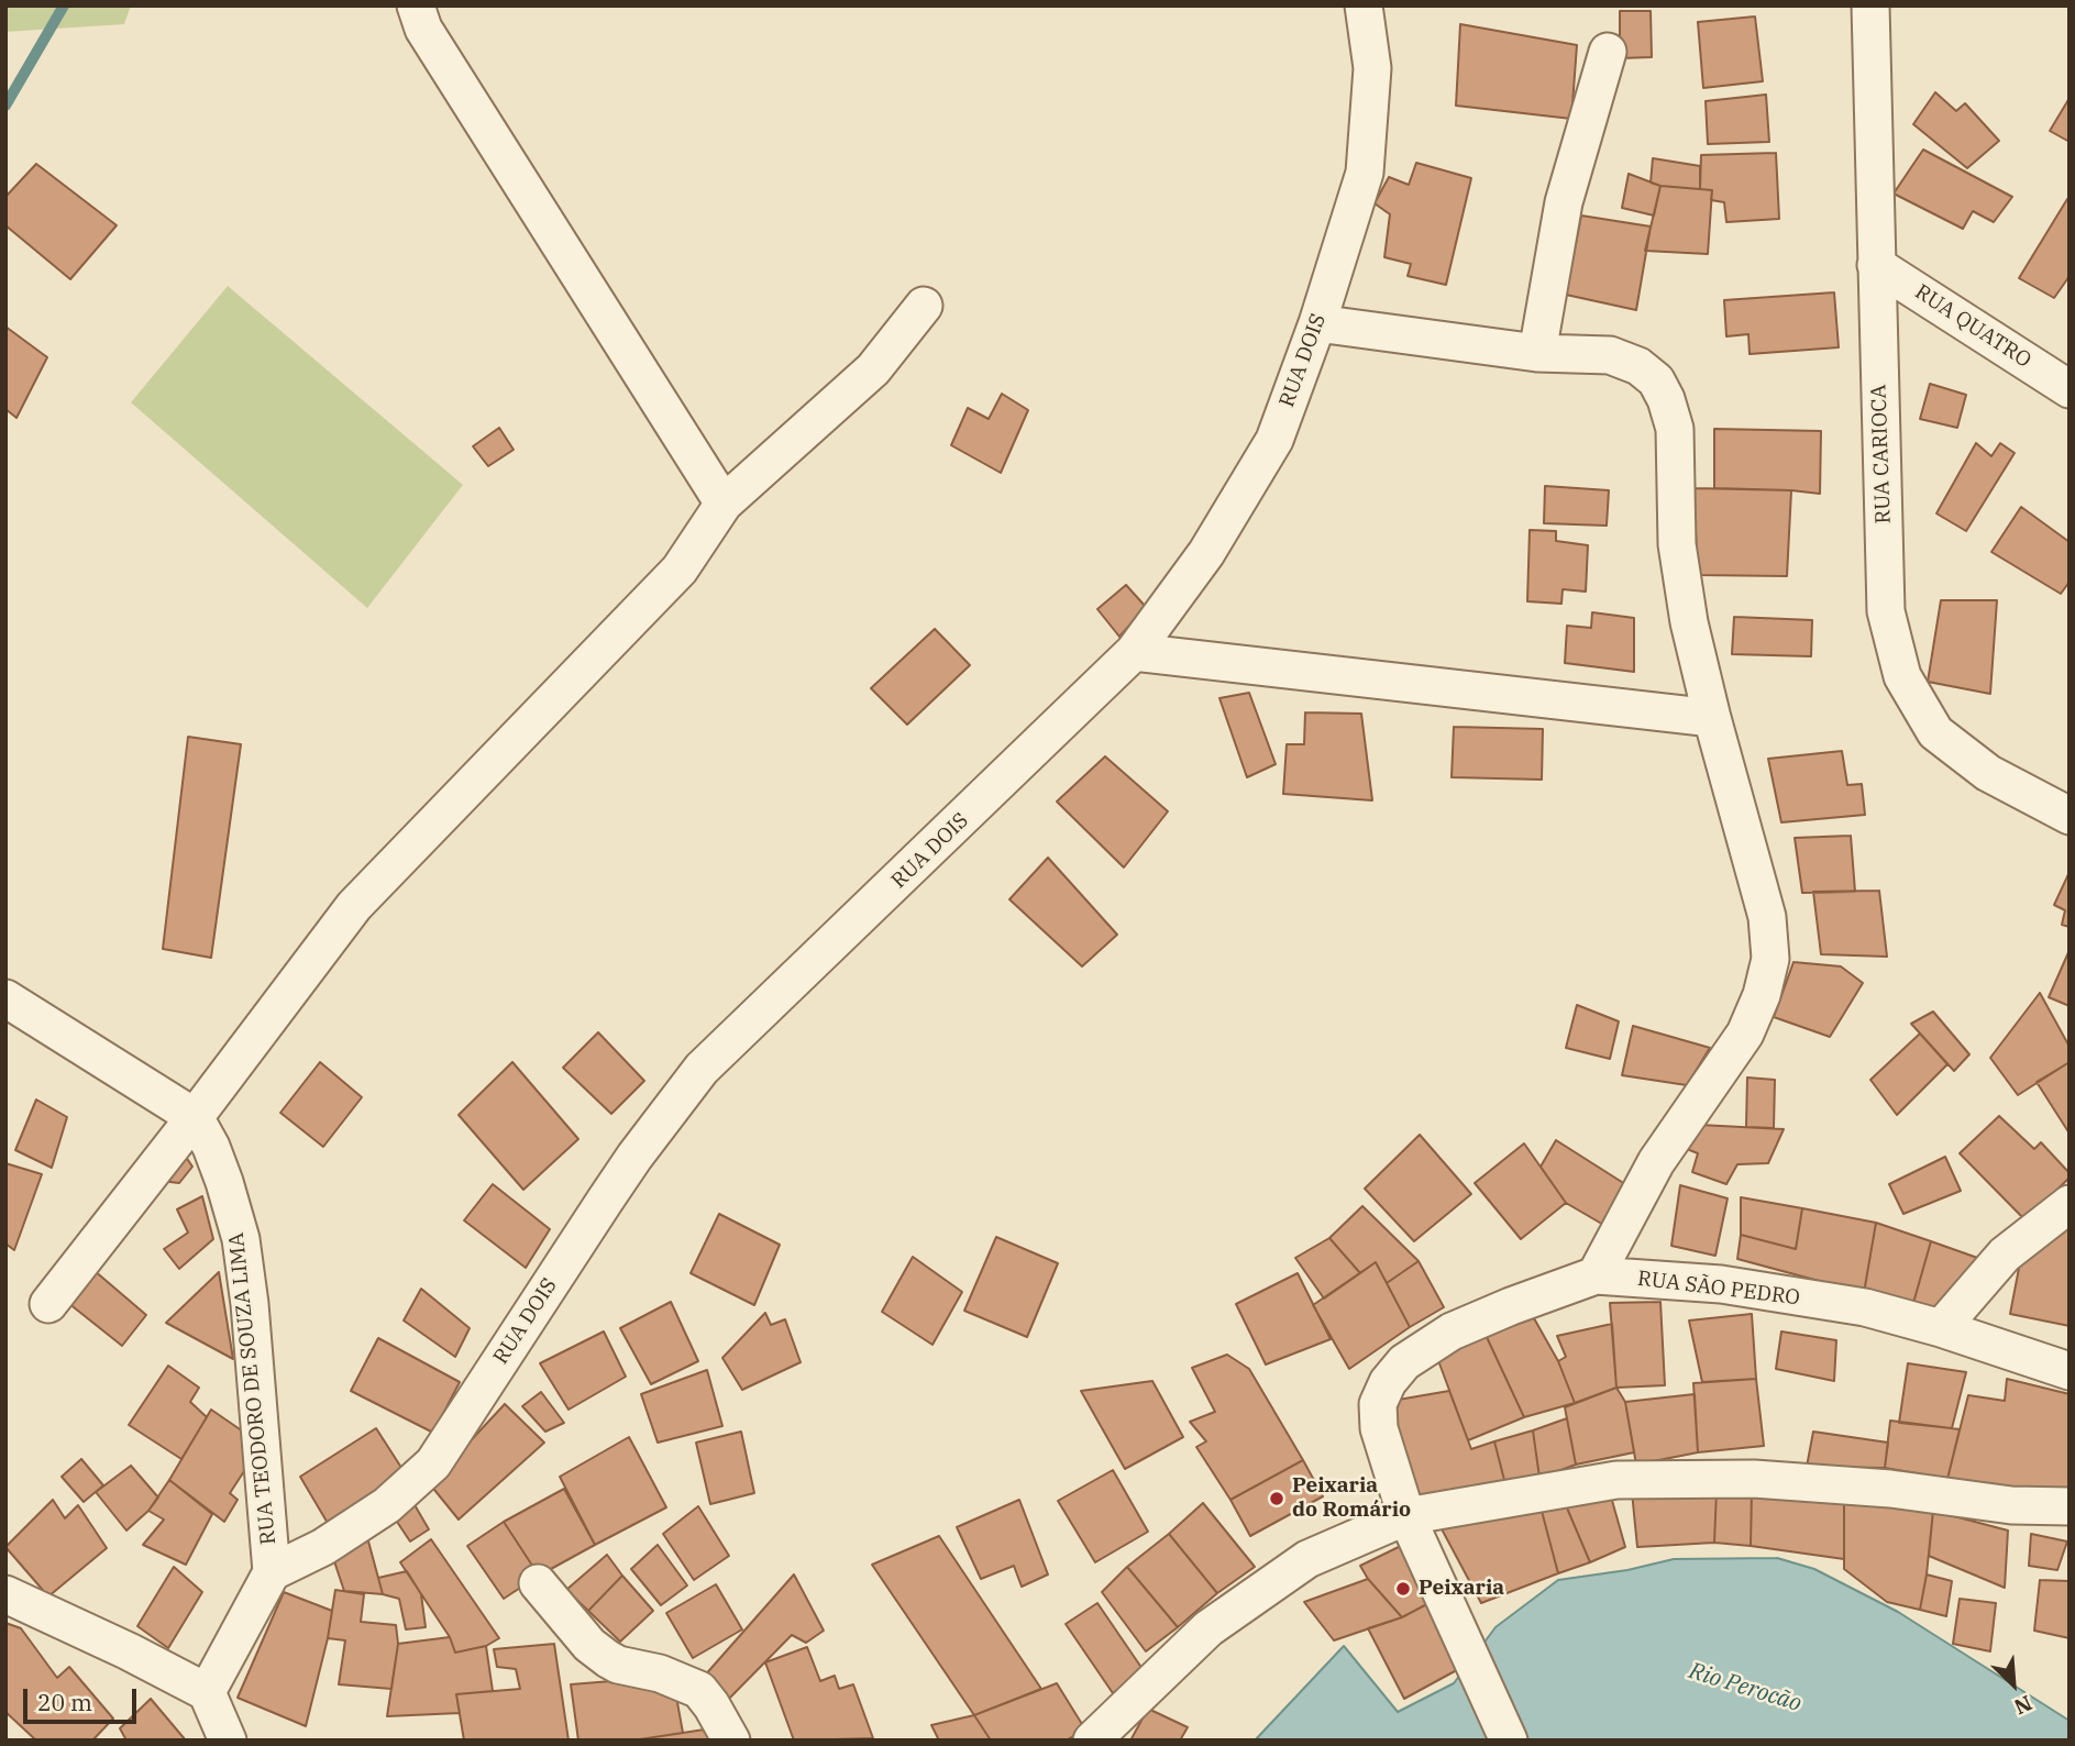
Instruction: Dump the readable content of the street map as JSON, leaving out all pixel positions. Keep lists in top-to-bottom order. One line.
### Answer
{"streets":{"street":["RUA QUATRO","RUA DOIS","RUA CARIOCA","RUA SÃO PEDRO","RUA TEODORO DE SOUZA LIMA"]},"crossings":[["RUA QUATRO","RUA CARIOCA"],["RUA DOIS","RUA TEODORO DE SOUZA LIMA"]],"water":["Rio Perocão"],"places":["Peixaria do Romário","Peixaria"],"scale_bar":"20 m","north":"bottom right"}
